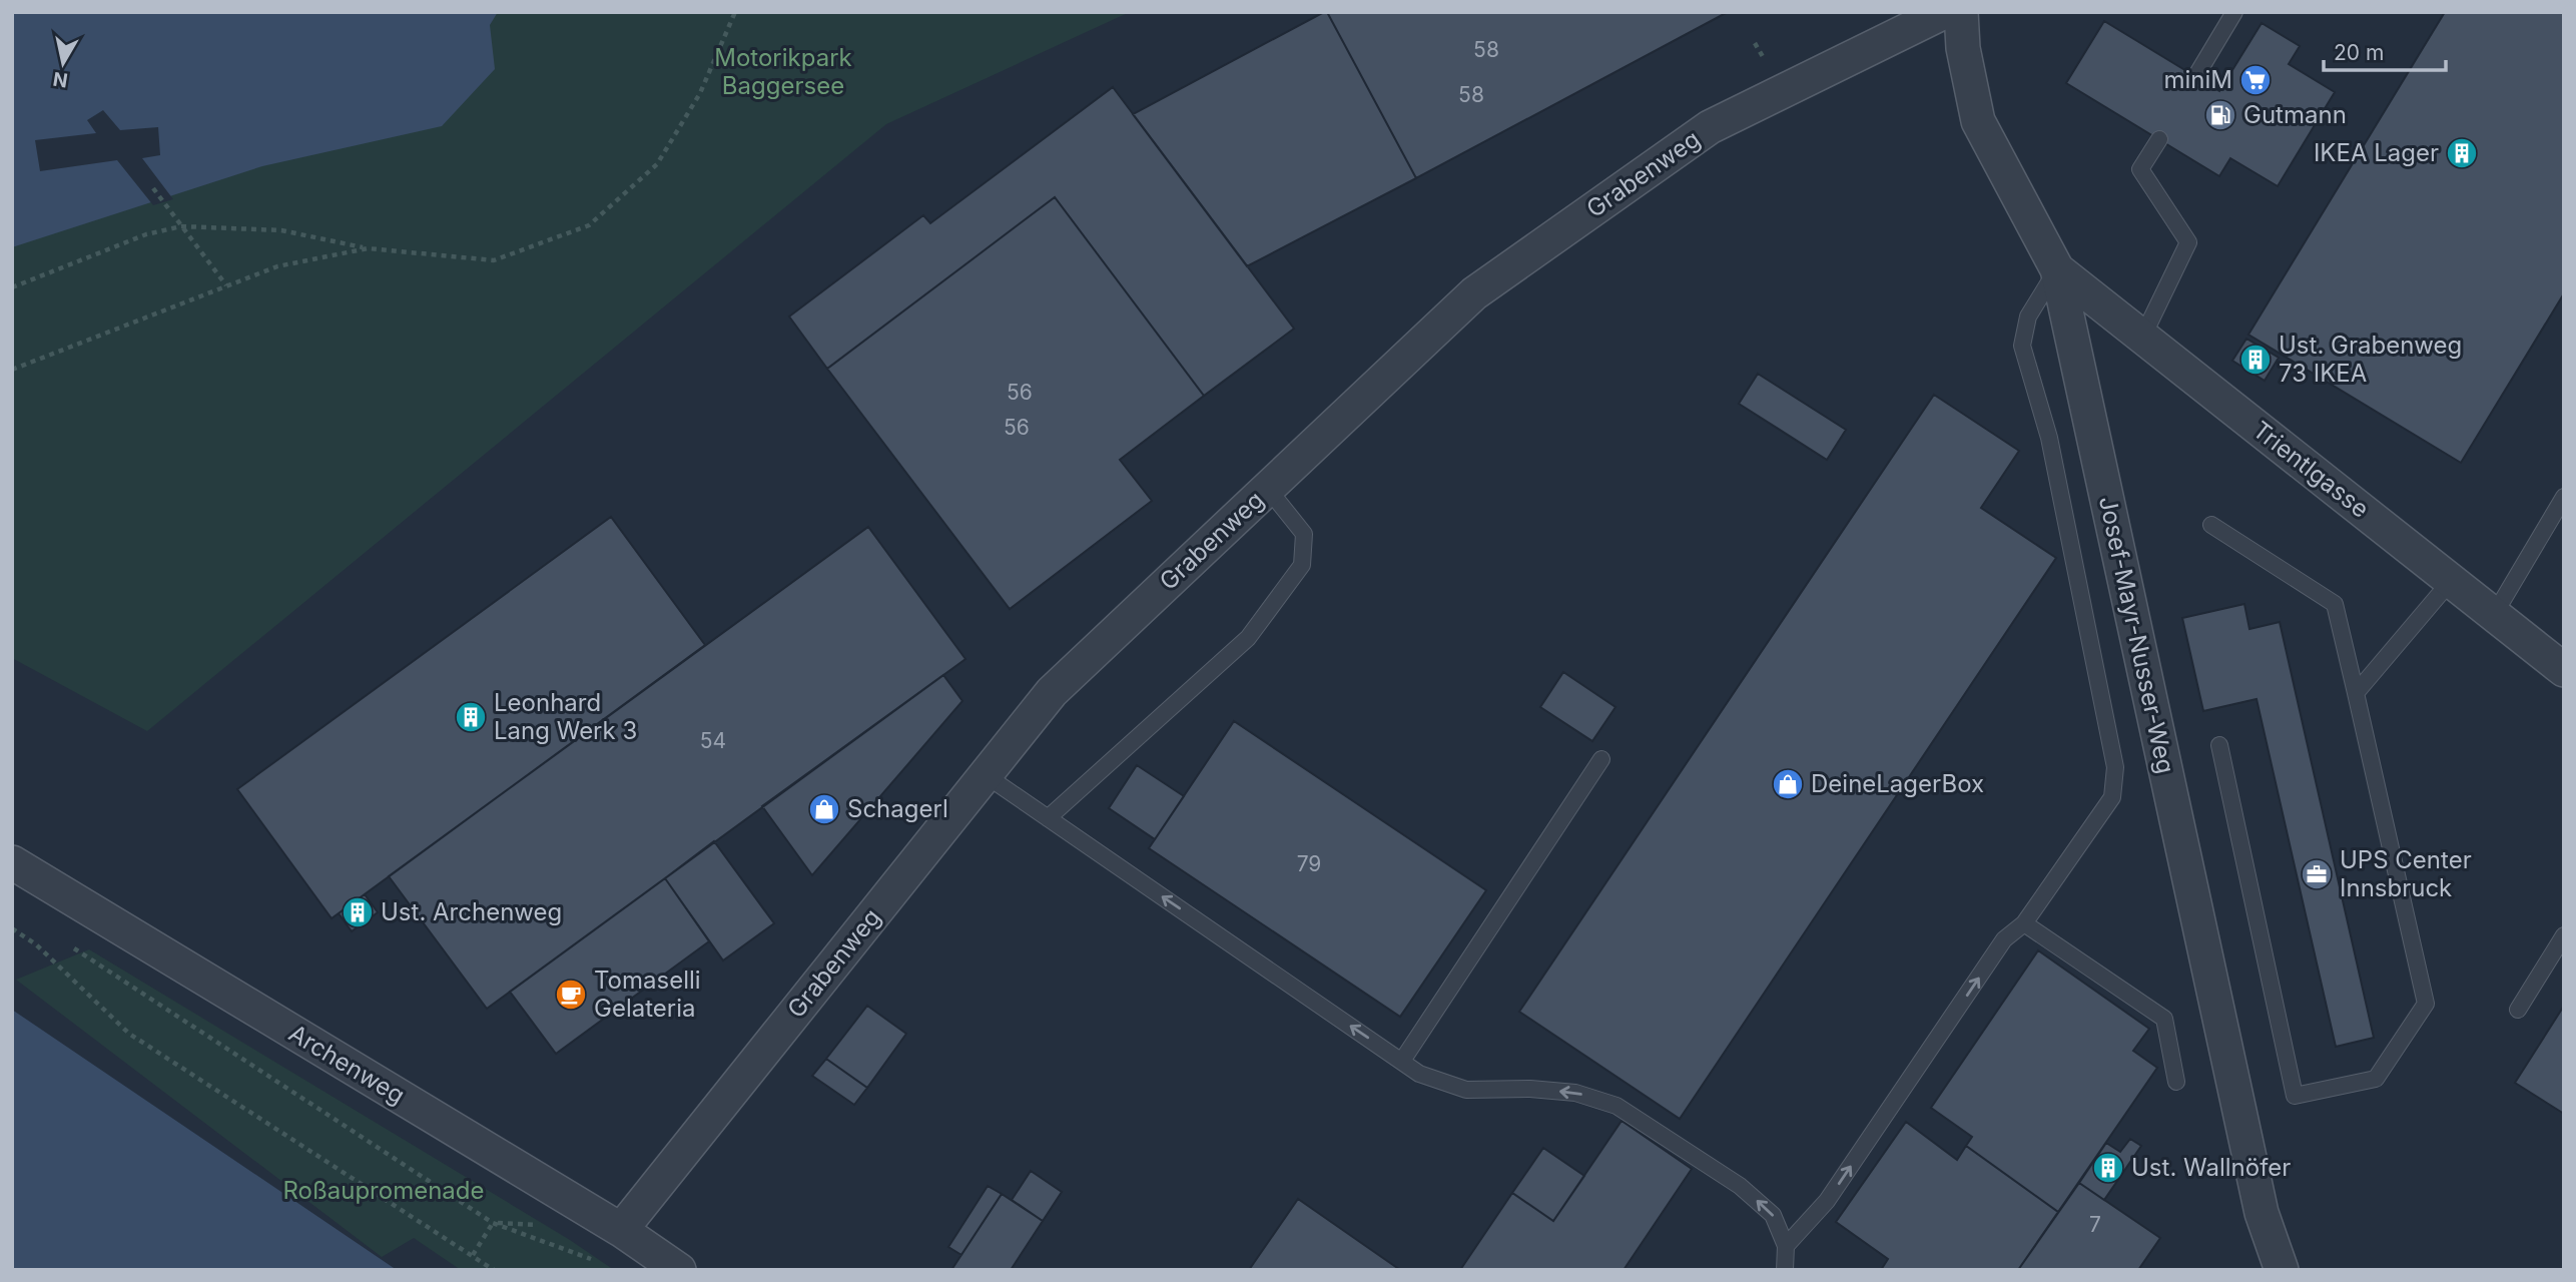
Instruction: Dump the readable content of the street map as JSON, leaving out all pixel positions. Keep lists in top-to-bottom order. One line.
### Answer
{"streets":{"street":["Grabenweg","Trientlgasse","Josef-Mayr-Nusser-Weg","Archenweg"]},"crossings":[["Grabenweg","Archenweg"],["Trientlgasse","Josef-Mayr-Nusser-Weg"]],"parks":["Motorikpark Baggersee","Roßaupromenade"],"places":{"supermarket":["miniM"],"fuel station":["Gutmann"],"building":["IKEA Lager","Ust. Grabenweg 73 IKEA","Leonhard Lang Werk 3","Ust. Archenweg","Ust. Wallnöfer"],"shop":["DeineLagerBox","Schagerl"],"office":["UPS Center Innsbruck"],"cafe":["Tomaselli Gelateria"]},"house_numbers":["58","58","56","56","54","79","7"],"scale_bar":"20 m","north":"bottom"}
